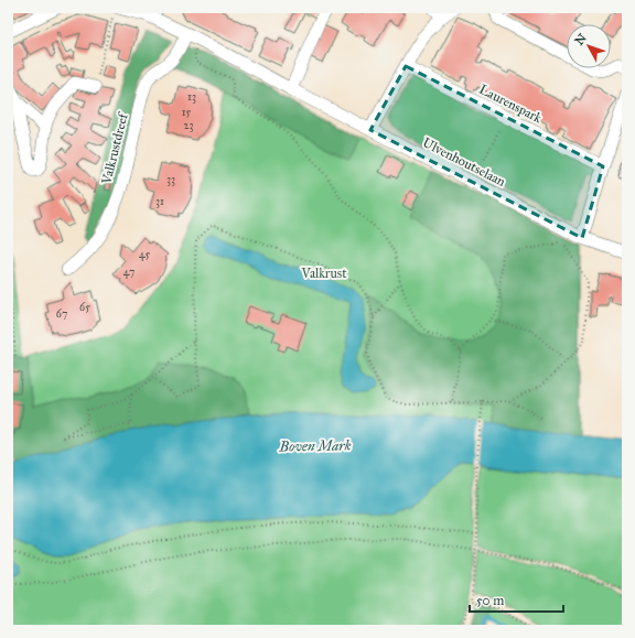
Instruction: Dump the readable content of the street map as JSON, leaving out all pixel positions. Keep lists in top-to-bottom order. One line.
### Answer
{"streets":{"street":["Laurenspark","Valkrustdreef","Ulvenhoutselaan"]},"crossings":[["Valkrustdreef","Ulvenhoutselaan"]],"water":["Boven Mark"],"parks":["Valkrust"],"house_numbers":["13","15","23","33","31","45","47","65","67"],"scale_bar":"50 m","north":"top left"}
